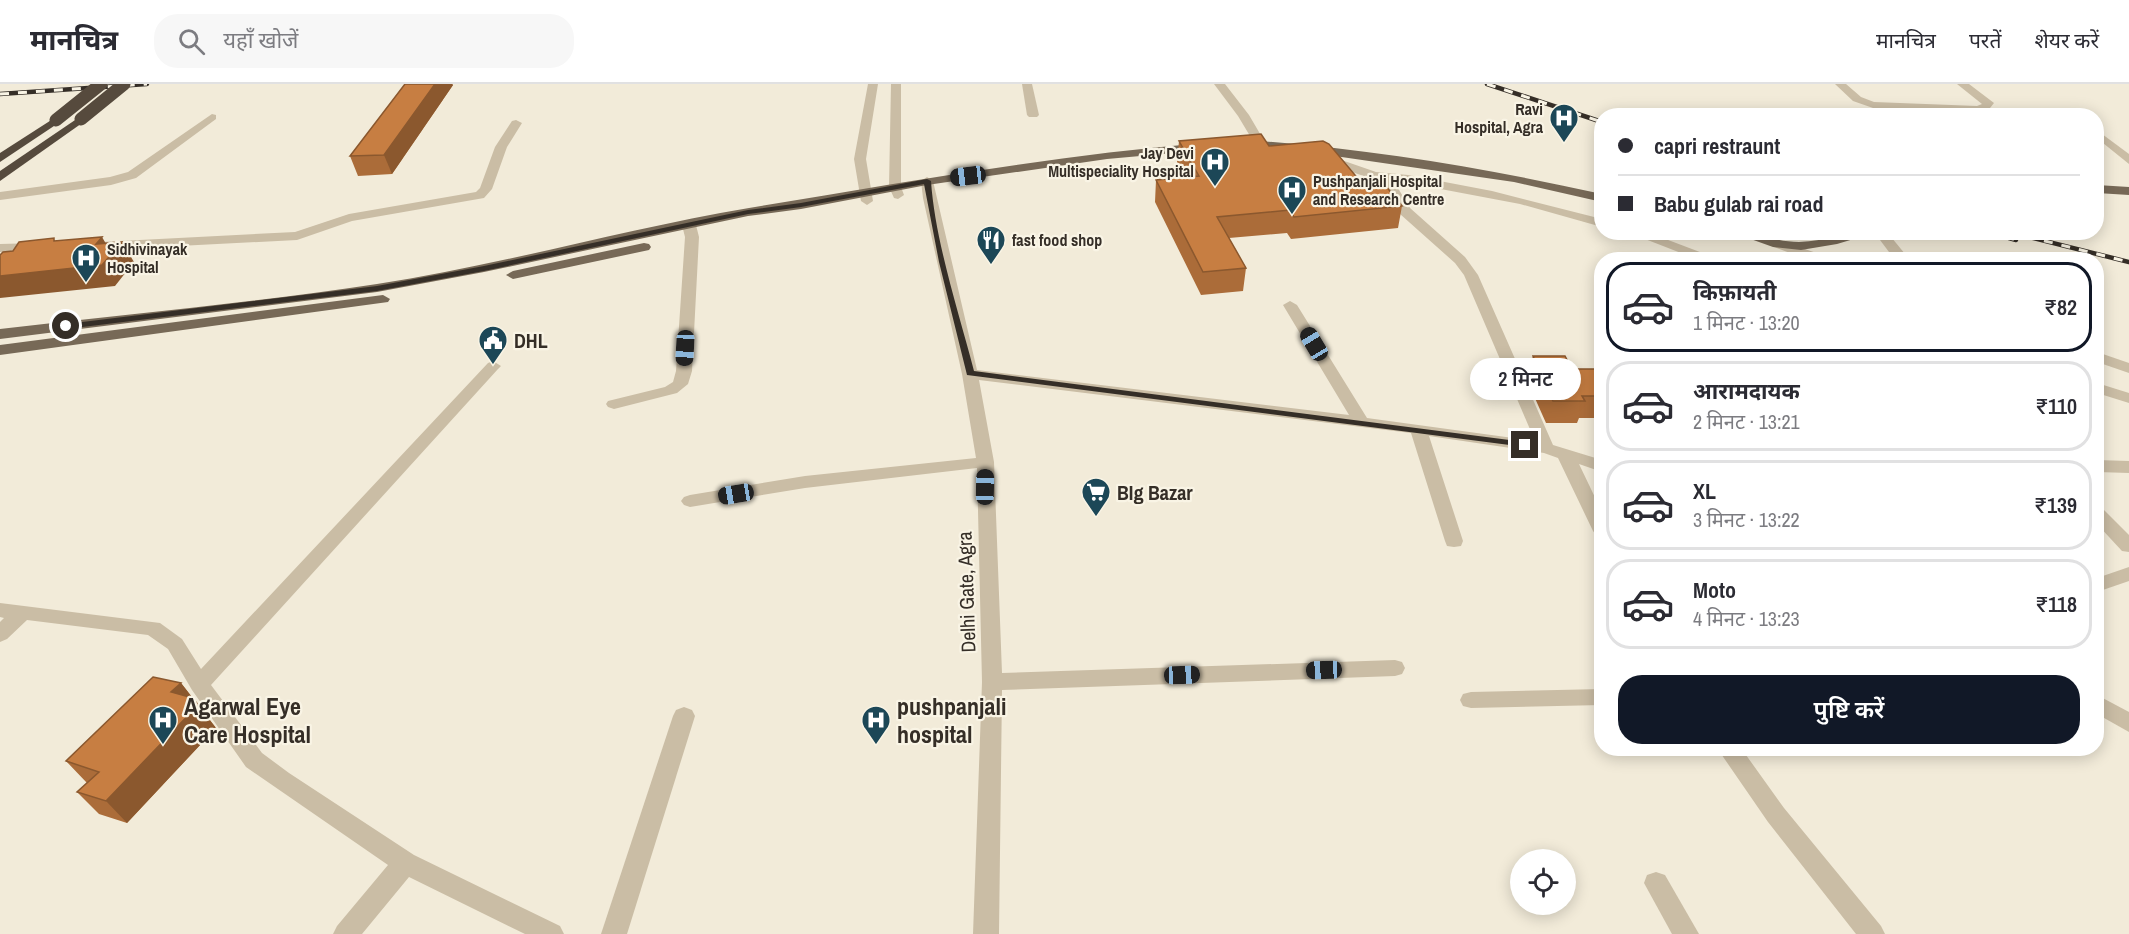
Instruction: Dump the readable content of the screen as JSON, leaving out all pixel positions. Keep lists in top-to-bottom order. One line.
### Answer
{"streets":{"street":["Delhi Gate, Agra"]},"places":{"hospital":["Ravi Hospital, Agra","Jay Devi Multispeciality Hospital","Pushpanjali Hospital and Research Centre","Sidhivinayak Hospital","Agarwal Eye Care Hospital","pushpanjali hospital"],"restaurant":["fast food shop"],"public building":["DHL"],"supermarket":["BIg Bazar"]},"page":{"header":"मानचित्र","search":"यहाँ खोजें","nav":["मानचित्र","परतें","शेयर करें"],"banner":["capri restraunt","Babu gulab rai road"],"list":[{"name":"किफ़ायती","note":"1 मिनट · 13:20","value":"₹82"},{"name":"आरामदायक","note":"2 मिनट · 13:21","value":"₹110"},{"name":"XL","note":"3 मिनट · 13:22","value":"₹139"},{"name":"Moto","note":"4 मिनट · 13:23","value":"₹118"}],"bubble":"2 मिनट","buttons":"पुष्टि करें"}}
